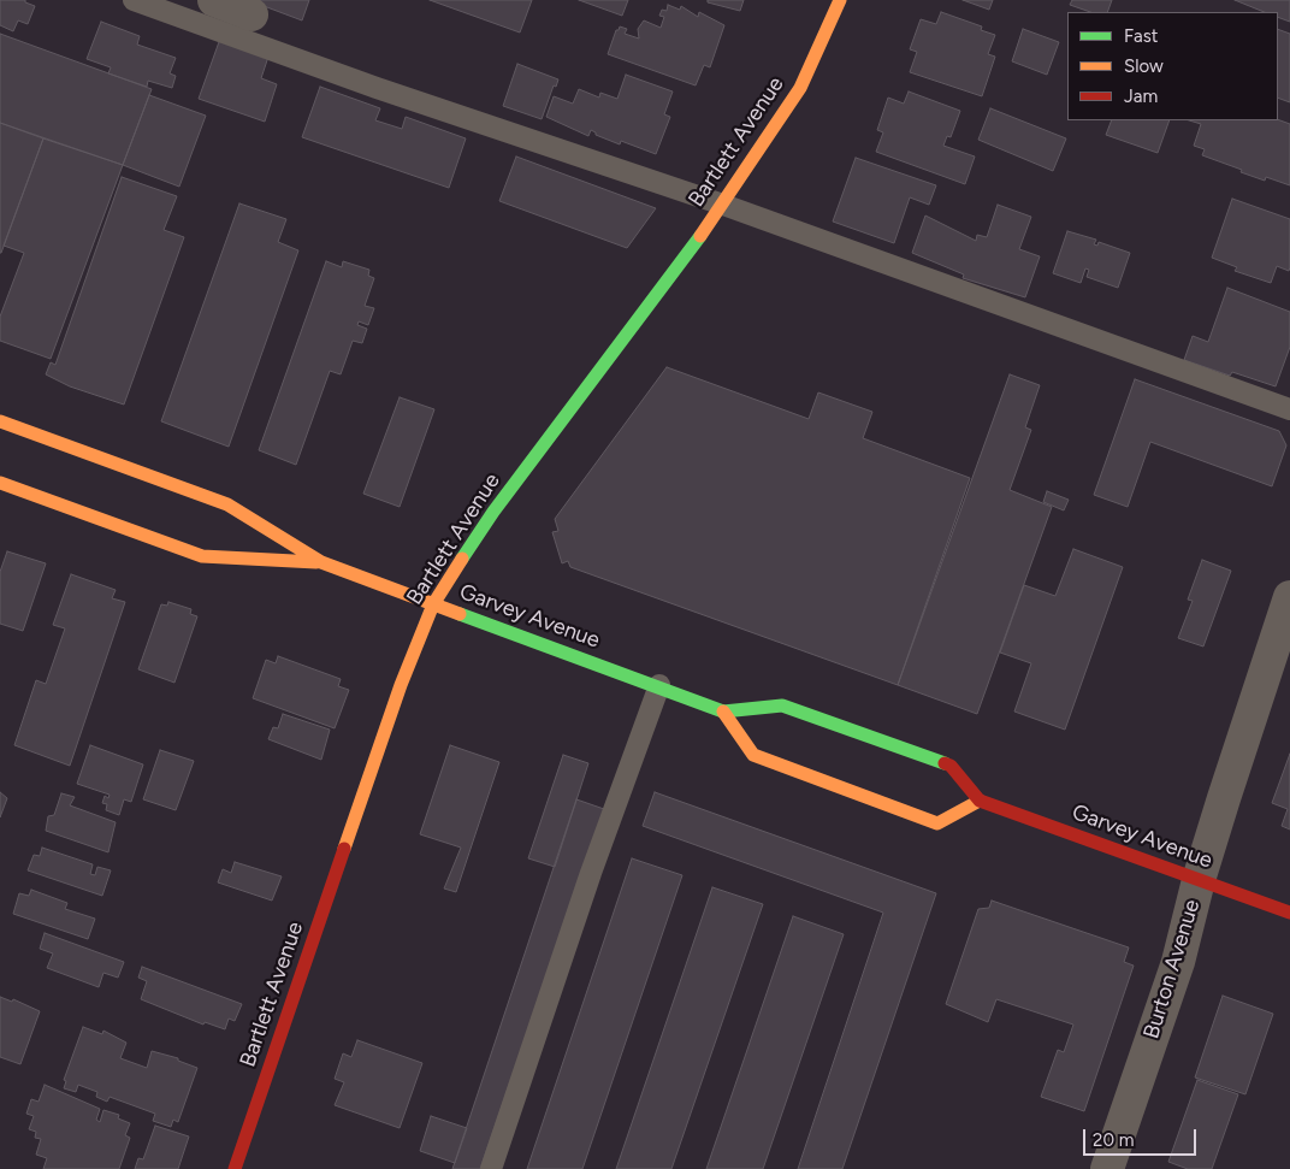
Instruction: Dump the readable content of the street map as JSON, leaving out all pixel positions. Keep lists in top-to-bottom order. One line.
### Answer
{"streets":{"main road":["Bartlett Avenue","Garvey Avenue"],"street":["Burton Avenue"]},"crossings":[["Bartlett Avenue","Garvey Avenue"],["Garvey Avenue","Burton Avenue"]],"legend":["Fast","Slow","Jam"],"scale_bar":"20 m"}
